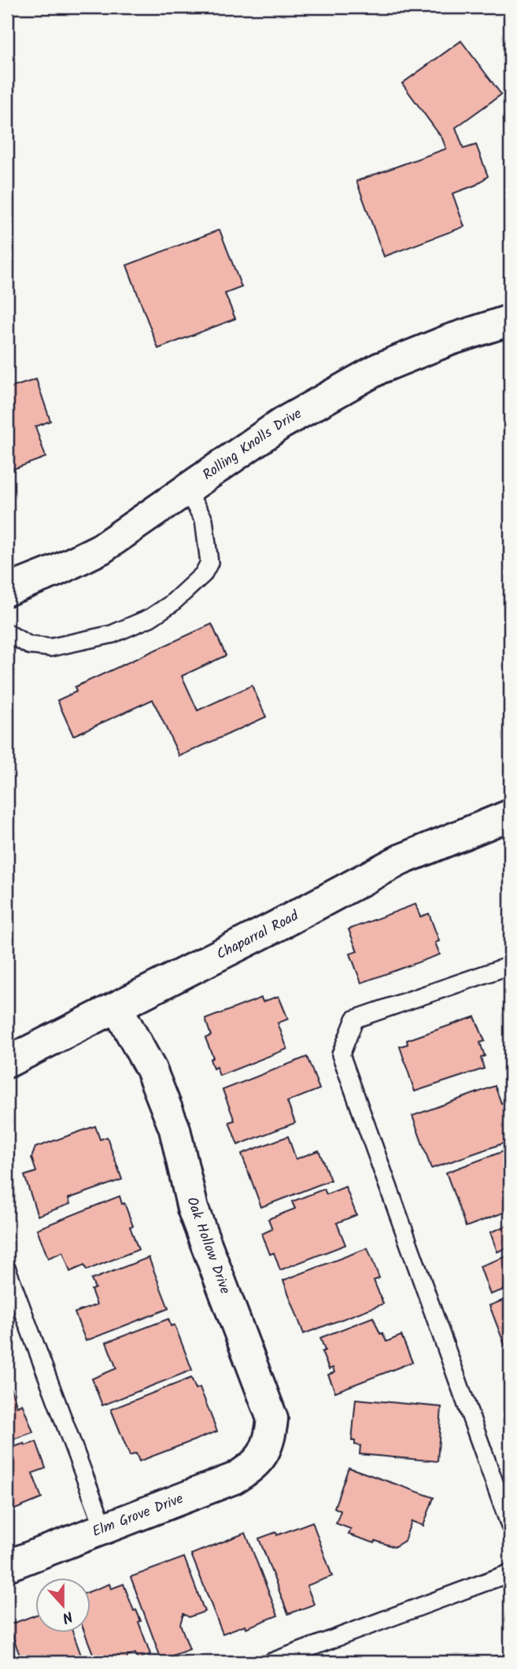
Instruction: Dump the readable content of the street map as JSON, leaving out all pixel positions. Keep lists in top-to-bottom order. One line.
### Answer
{"streets":{"street":["Rolling Knolls Drive","Chaparral Road","Oak Hollow Drive","Elm Grove Drive"]},"crossings":[["Chaparral Road","Oak Hollow Drive"],["Oak Hollow Drive","Elm Grove Drive"]],"north":"bottom"}
